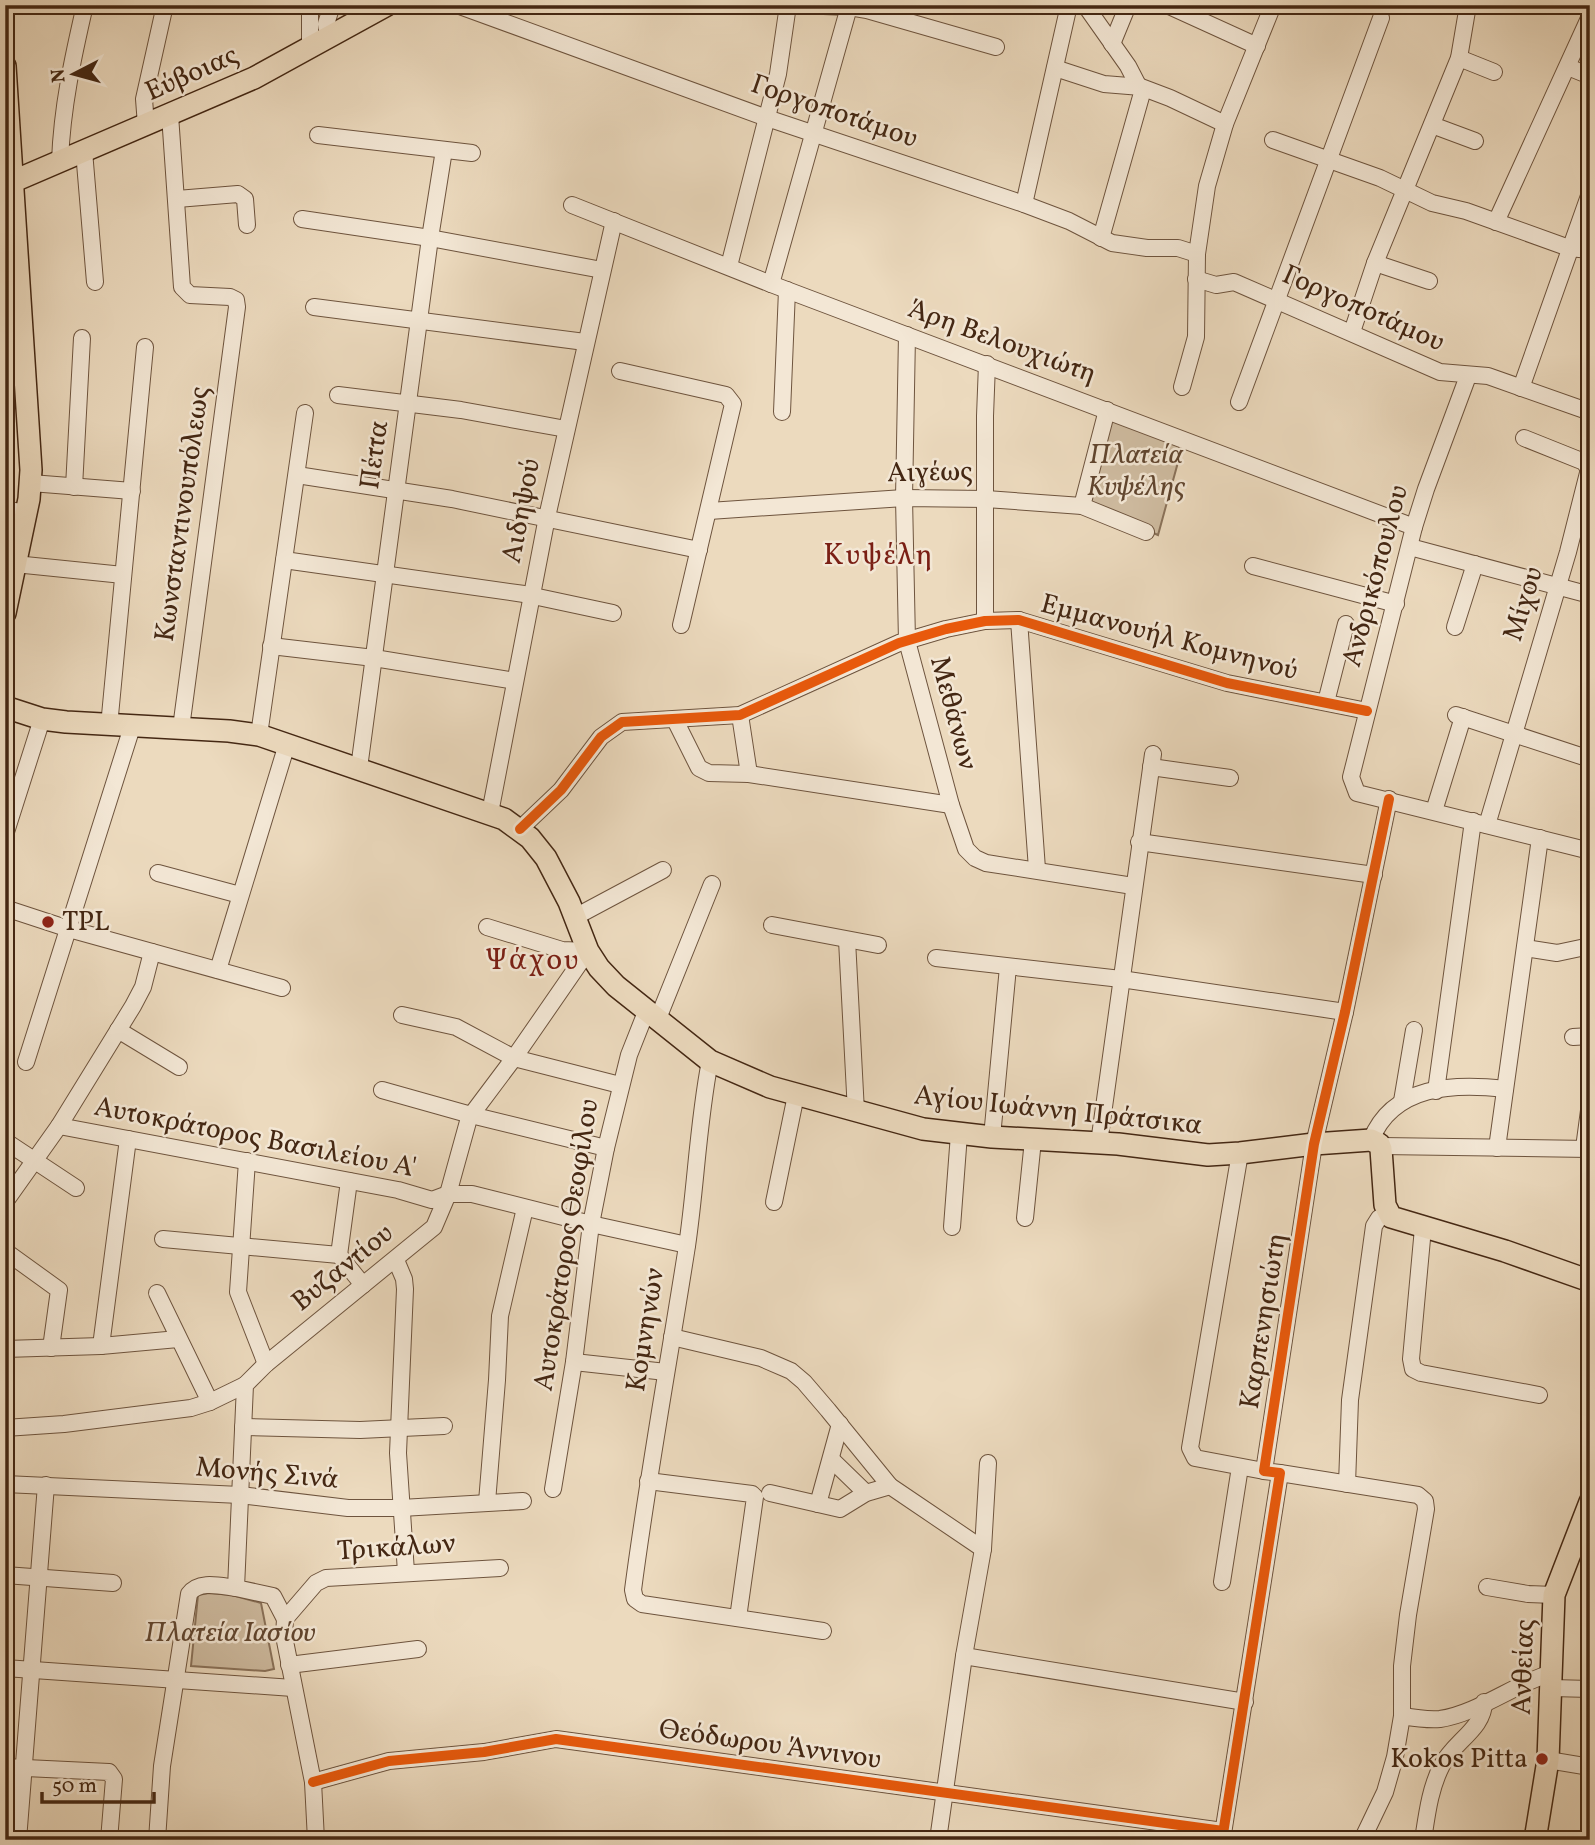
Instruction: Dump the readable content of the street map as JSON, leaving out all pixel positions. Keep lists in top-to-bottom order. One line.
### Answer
{"streets":{"main road":["Εύβοιας","Αγίου Ιωάννη Πράτσικα","Ανθείας"],"street":["Γοργοποτάμου","Άρη Βελουχιώτη","Πέττα","Αιγέως","Αιδηψού","Κωνσταντινουπόλεως","Ανδρικόπουλου","Μίχου","Εμμανουήλ Κομνηνού","Μεθάνων","Αυτοκράτορος Βασιλείου A'","Αυτοκράτορος Θεοφίλου","Βυζαντίου","Καρπενησιώτη","Κομνηνών","Μονής Σινά","Τρικάλων","Θεόδωρου Άννινου"]},"crossings":[["Γοργοποτάμου","Ανδρικόπουλου"],["Άρη Βελουχιώτη","Αιδηψού"],["Άρη Βελουχιώτη","Ανδρικόπουλου"],["Άρη Βελουχιώτη","Μεθάνων"],["Πέττα","Αγίου Ιωάννη Πράτσικα"],["Αιγέως","Μεθάνων"],["Αιδηψού","Αγίου Ιωάννη Πράτσικα"],["Κωνσταντινουπόλεως","Αγίου Ιωάννη Πράτσικα"],["Ανδρικόπουλου","Εμμανουήλ Κομνηνού"],["Ανδρικόπουλου","Καρπενησιώτη"],["Εμμανουήλ Κομνηνού","Μεθάνων"],["Εμμανουήλ Κομνηνού","Αγίου Ιωάννη Πράτσικα"],["Αγίου Ιωάννη Πράτσικα","Αυτοκράτορος Θεοφίλου"],["Αγίου Ιωάννη Πράτσικα","Βυζαντίου"],["Αγίου Ιωάννη Πράτσικα","Καρπενησιώτη"],["Αγίου Ιωάννη Πράτσικα","Κομνηνών"],["Αυτοκράτορος Βασιλείου A'","Αυτοκράτορος Θεοφίλου"],["Αυτοκράτορος Βασιλείου A'","Βυζαντίου"],["Αυτοκράτορος Βασιλείου A'","Κομνηνών"]],"districts":["Κυψέλη","Ψάχου"],"parks":["Πλατεία Κυψέλης","Πλατεία Ιασίου"],"places":["TPL","Kokos Pitta"],"scale_bar":"50 m","north":"left"}
